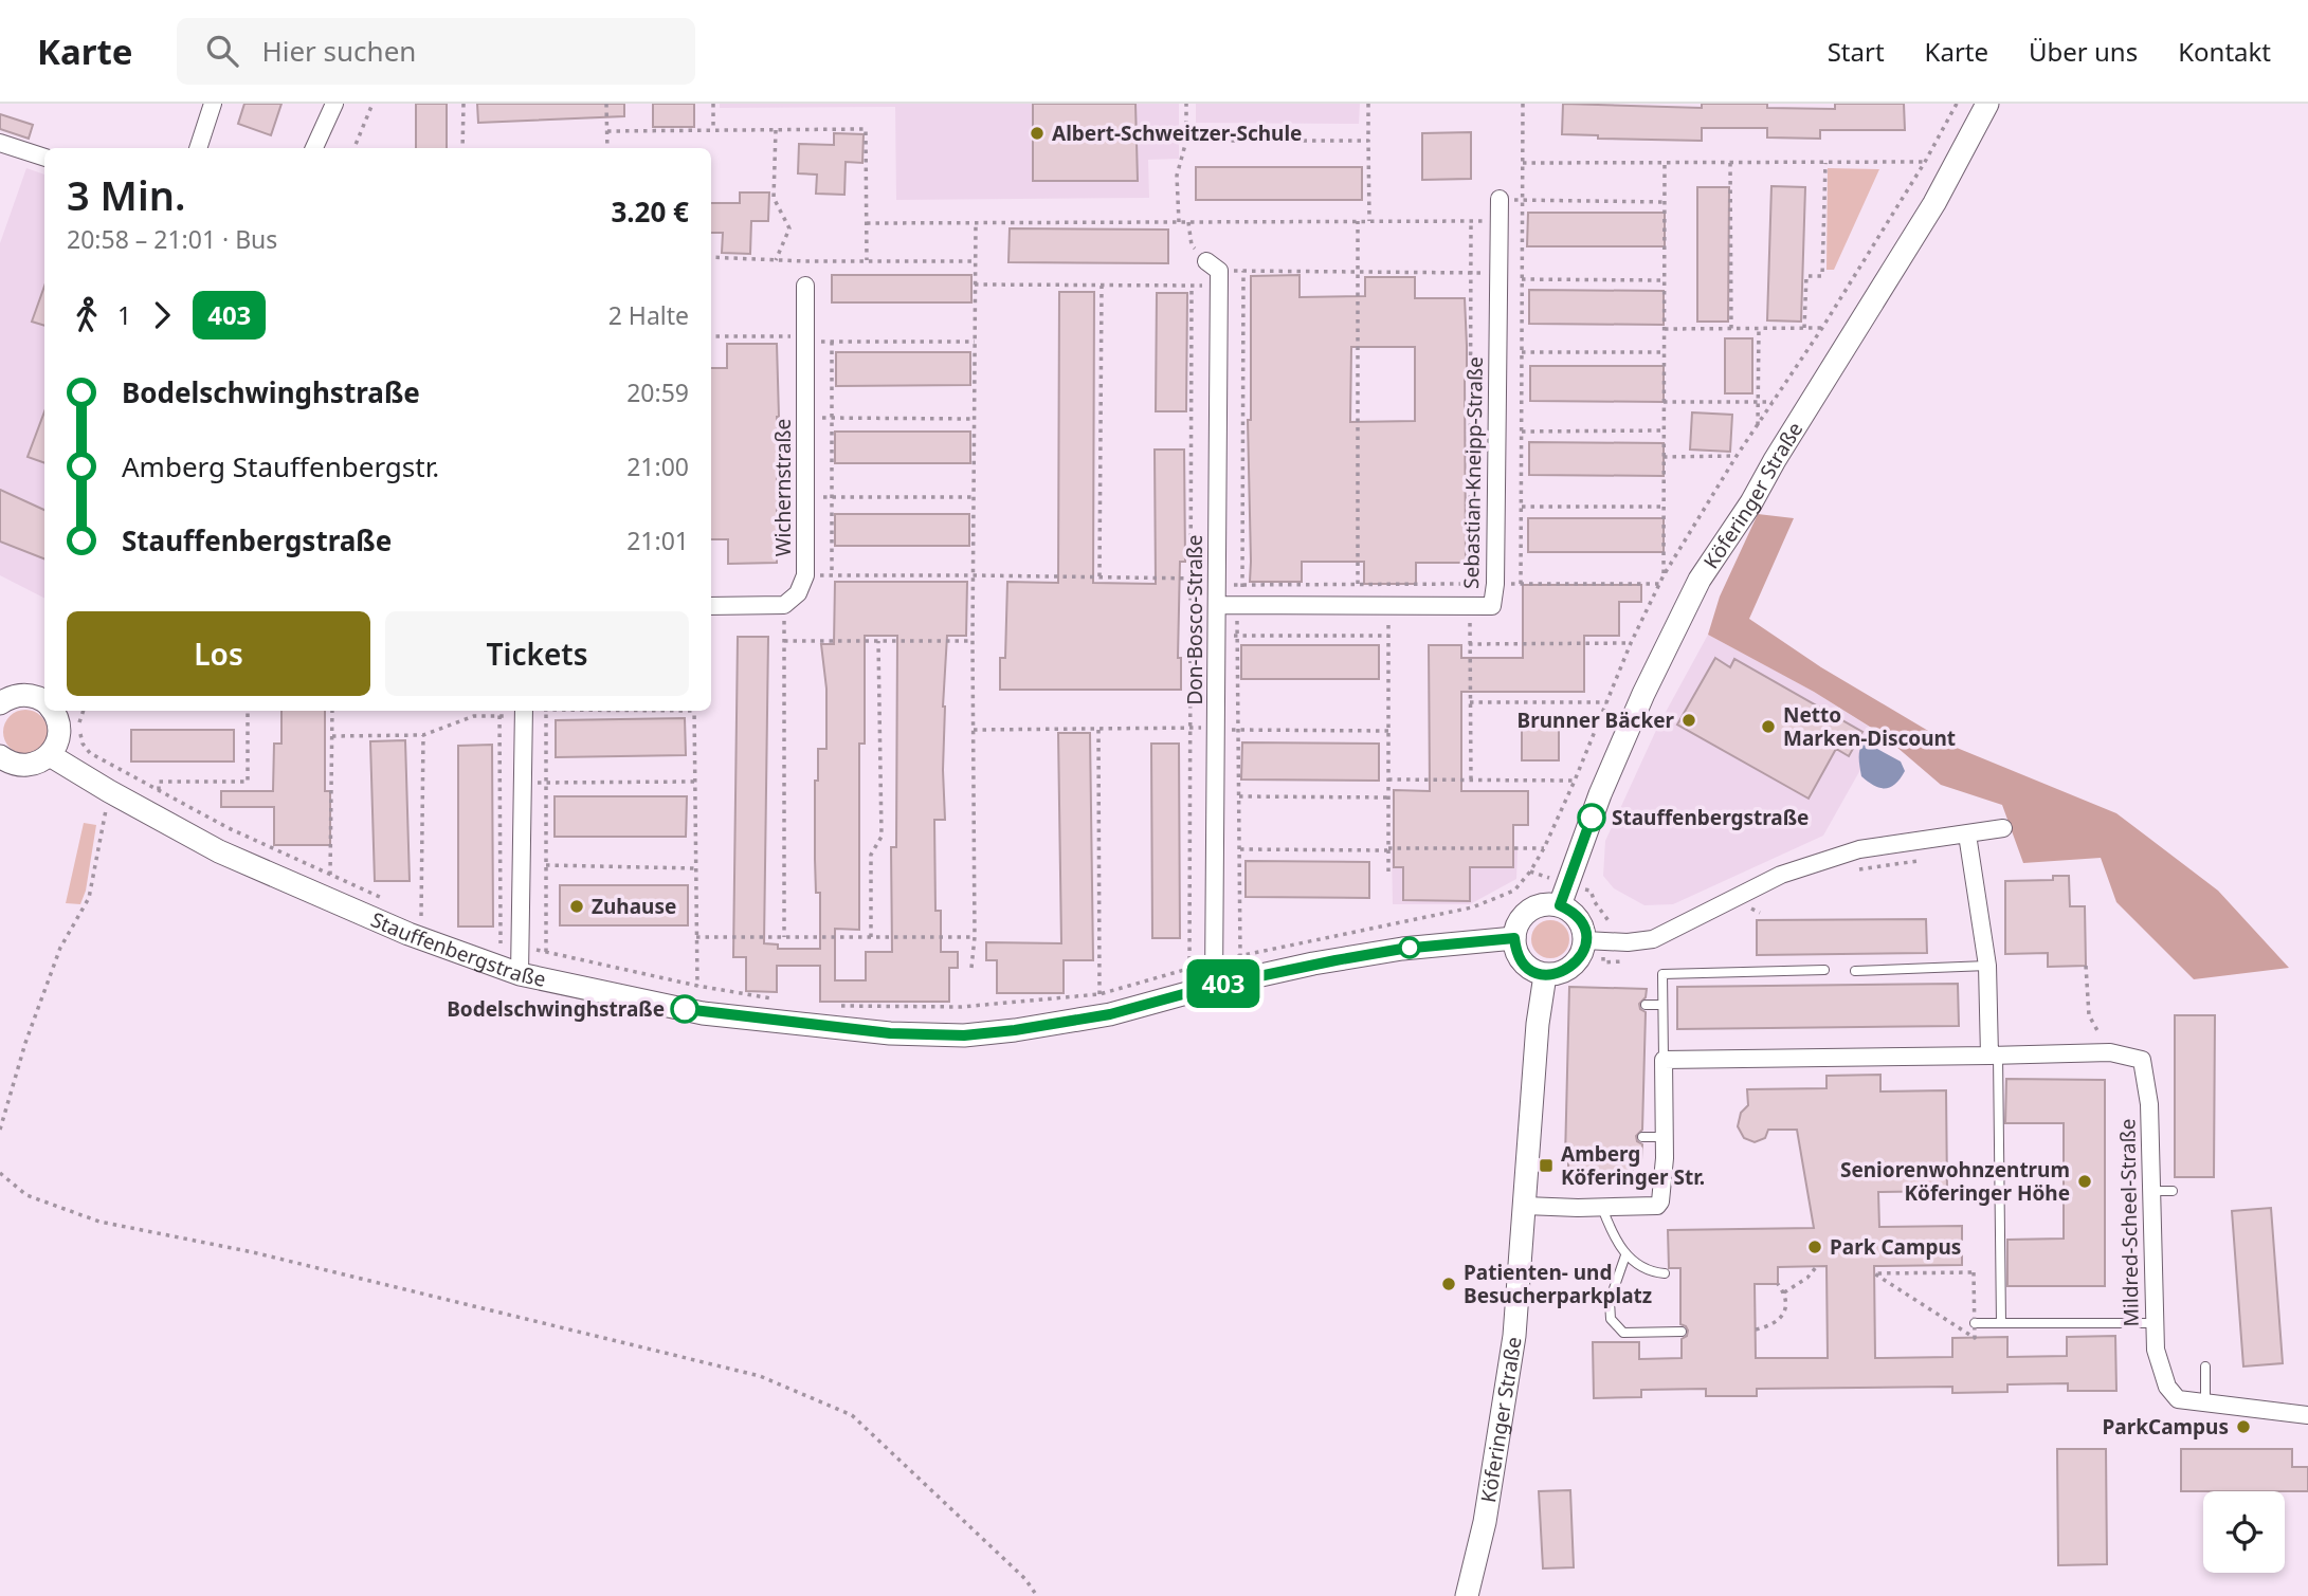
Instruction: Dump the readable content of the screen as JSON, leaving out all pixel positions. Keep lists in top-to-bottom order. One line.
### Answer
{"streets":{"street":["Sebastian-Kneipp-Straße","Wichernstraße","Köferinger Straße","Don-Bosco-Straße","Stauffenbergstraße","Mildred-Scheel-Straße"]},"crossings":[["Sebastian-Kneipp-Straße","Don-Bosco-Straße"],["Köferinger Straße","Stauffenbergstraße"],["Don-Bosco-Straße","Stauffenbergstraße"]],"places":{"other":["Albert-Schweitzer-Schule","Brunner Bäcker","Netto Marken-Discount","Stauffenbergstraße","Zuhause","Bodelschwinghstraße","Seniorenwohnzentrum Köferinger Höhe","Park Campus","Patienten- und Besucherparkplatz","ParkCampus"],"transit":["Amberg Köferinger Str."]},"lines":["bus line 403"],"page":{"header":"Karte","search":"Hier suchen","nav":["Start","Karte","Über uns","Kontakt"],"on_map":"403","heading":["3 Min.","20:58 – 21:01 · Bus","3.20 €"],"legs":["1","403","2 Halte"],"list":[{"name":"Bodelschwinghstraße","value":"20:59"},{"name":"Amberg Stauffenbergstr.","value":"21:00"},{"name":"Stauffenbergstraße","value":"21:01"}],"buttons":["Los","Tickets"]}}
